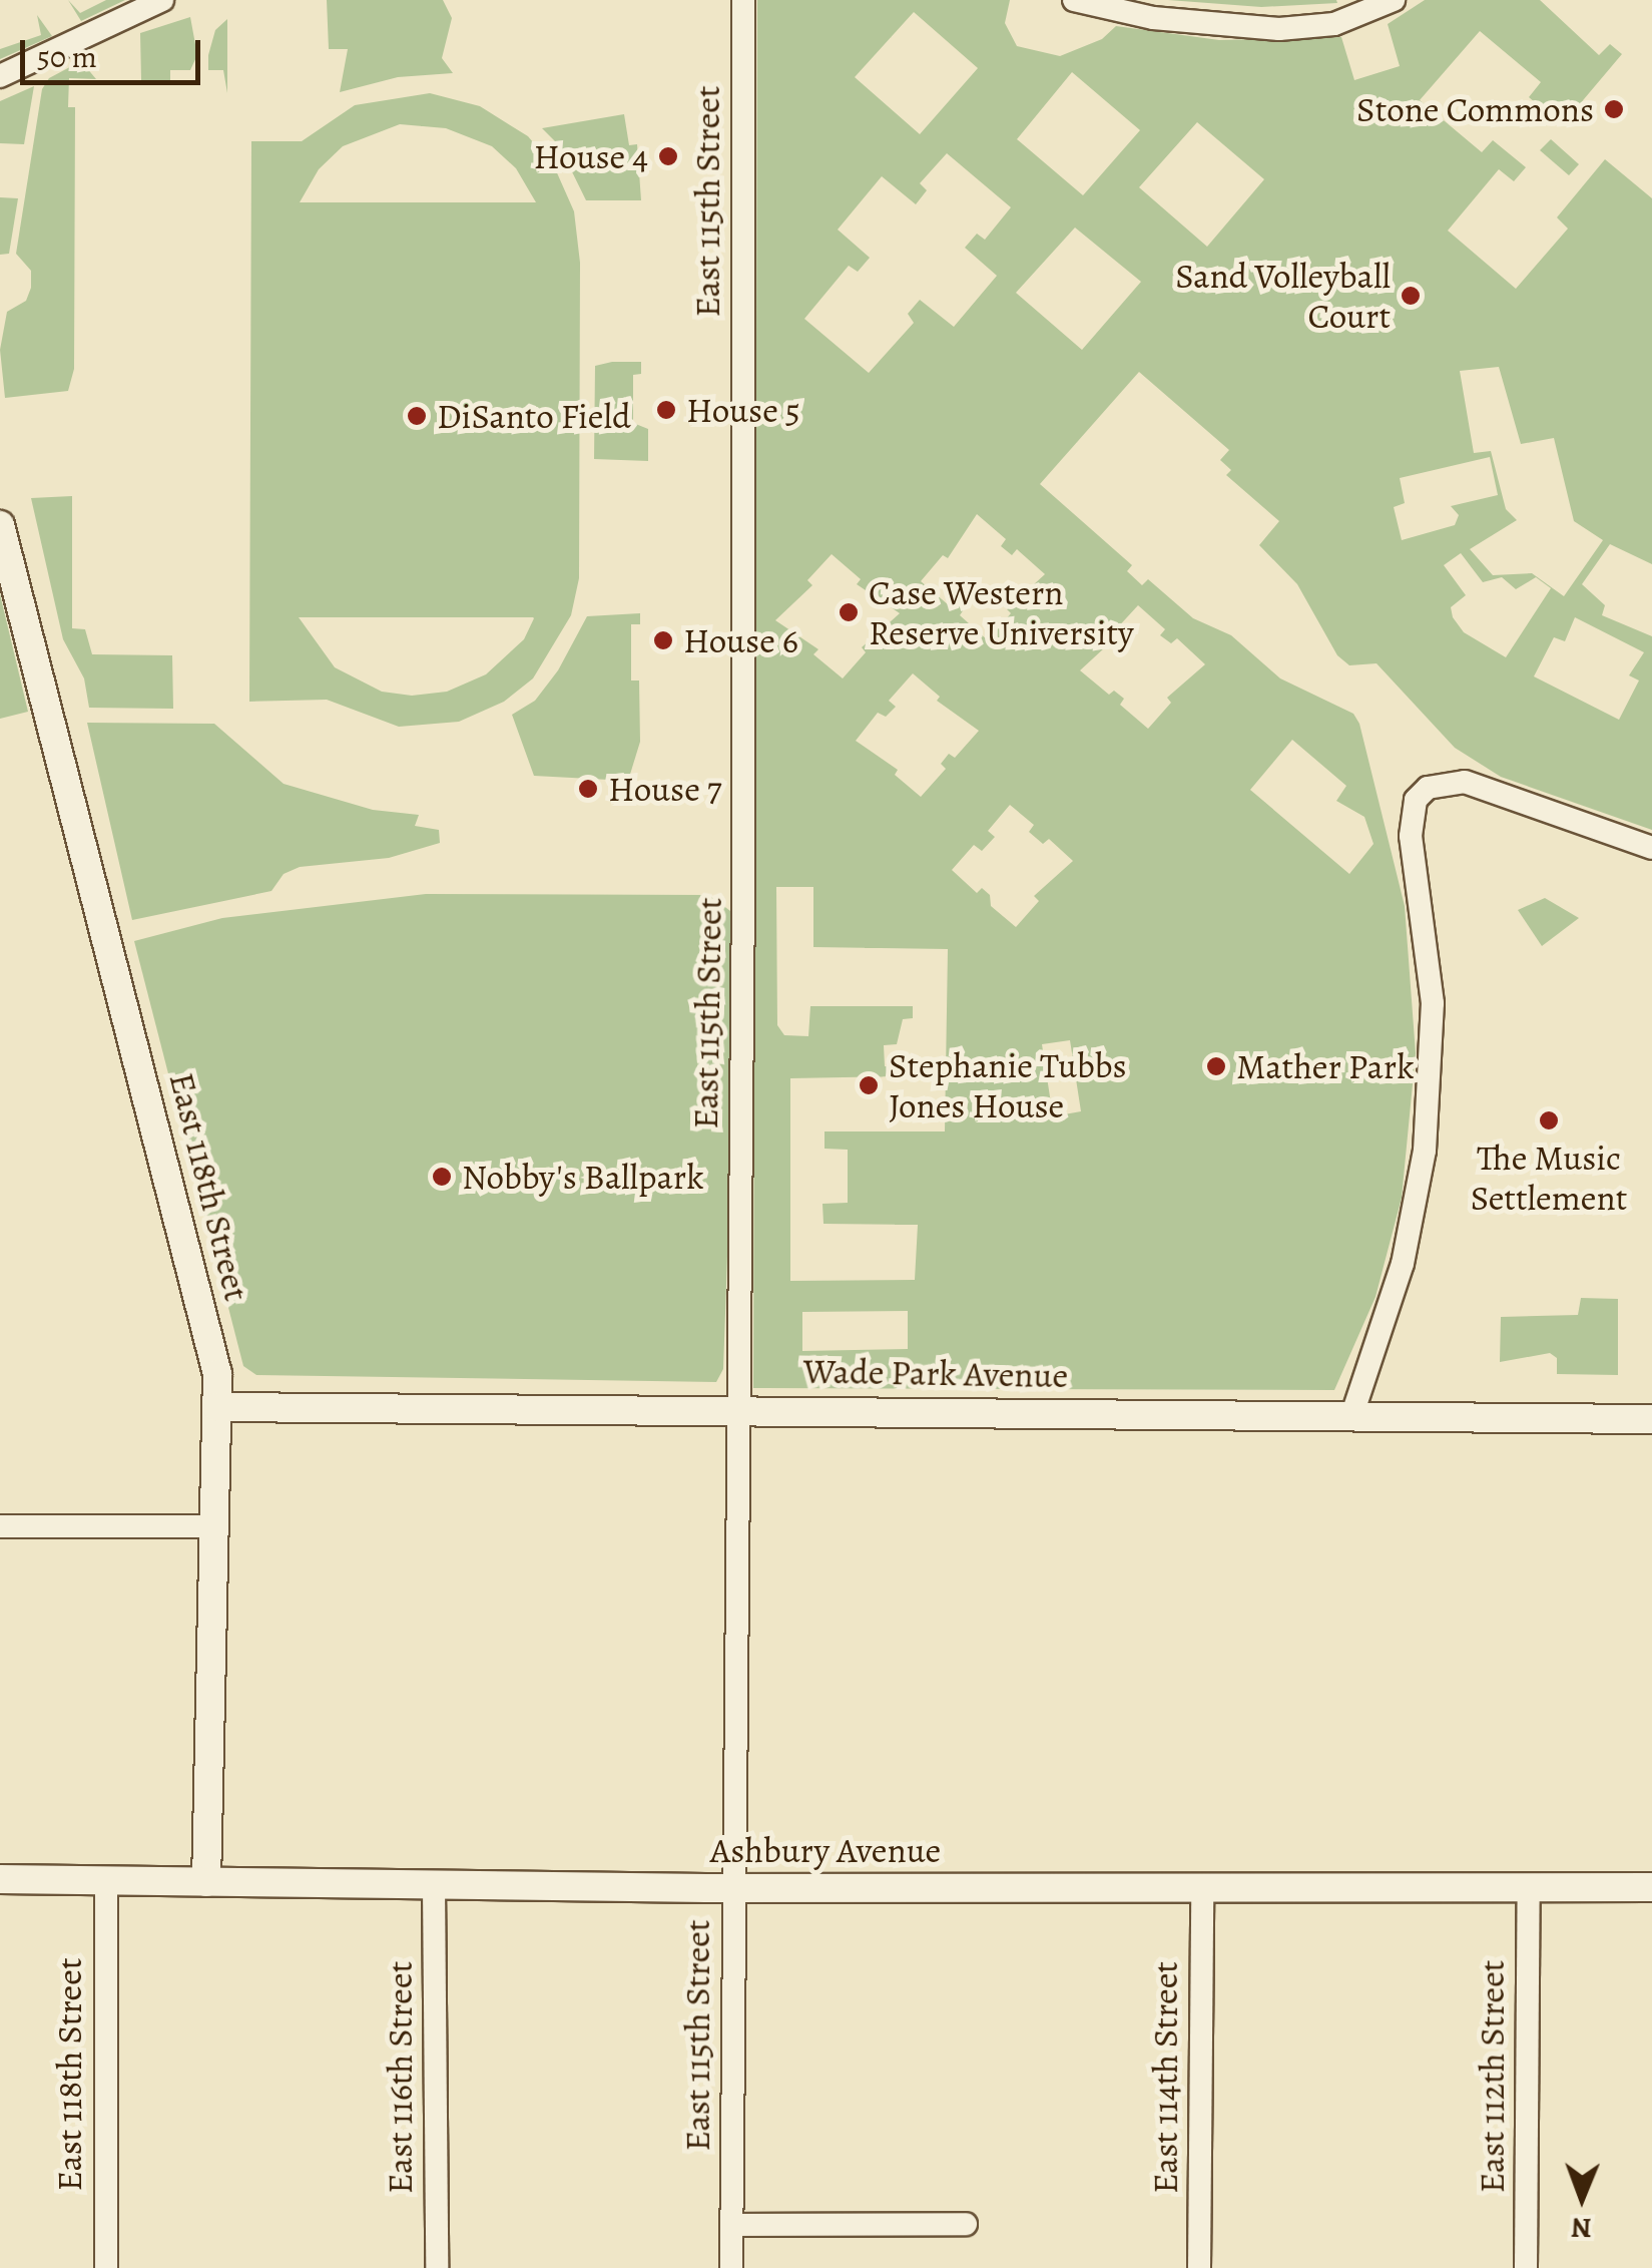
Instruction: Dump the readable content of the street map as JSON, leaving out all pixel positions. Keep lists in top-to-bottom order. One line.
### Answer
{"streets":{"street":["East 115th Street","East 118th Street","Wade Park Avenue","Ashbury Avenue","East 112th Street","East 116th Street","East 114th Street"]},"crossings":[["East 115th Street","Wade Park Avenue"],["East 115th Street","Ashbury Avenue"],["East 118th Street","Wade Park Avenue"],["East 118th Street","Ashbury Avenue"],["Ashbury Avenue","East 112th Street"],["Ashbury Avenue","East 116th Street"],["Ashbury Avenue","East 114th Street"]],"places":["Stone Commons","House 4","Sand Volleyball Court","House 5","DiSanto Field","Case Western Reserve University","House 6","House 7","Mather Park","Stephanie Tubbs Jones House","The Music Settlement","Nobby's Ballpark"],"scale_bar":"50 m","north":"bottom"}
